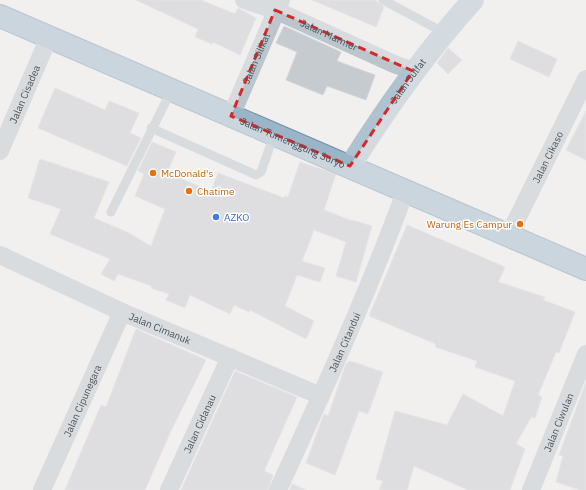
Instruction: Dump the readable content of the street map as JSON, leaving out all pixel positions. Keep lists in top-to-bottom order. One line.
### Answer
{"streets":{"highway":["Jalan Tumenggung Suryo"],"main road":["Jalan Sulfat"],"street":["Jalan Marmer","Jalan Silikat","Jalan Cisadea","Jalan Cikaso","Jalan Cimanuk","Jalan Citandui","Jalan Cipunegara","Jalan Ciwulan","Jalan Cidanau"]},"crossings":[["Jalan Marmer","Jalan Silikat"],["Jalan Marmer","Jalan Sulfat"],["Jalan Silikat","Jalan Tumenggung Suryo"],["Jalan Sulfat","Jalan Tumenggung Suryo"],["Jalan Cisadea","Jalan Tumenggung Suryo"],["Jalan Tumenggung Suryo","Jalan Cikaso"],["Jalan Tumenggung Suryo","Jalan Citandui"],["Jalan Cimanuk","Jalan Citandui"],["Jalan Cimanuk","Jalan Cipunegara"],["Jalan Cimanuk","Jalan Cidanau"]],"places":["McDonald's","Chatime","AZKO","Warung Es Campur"]}
